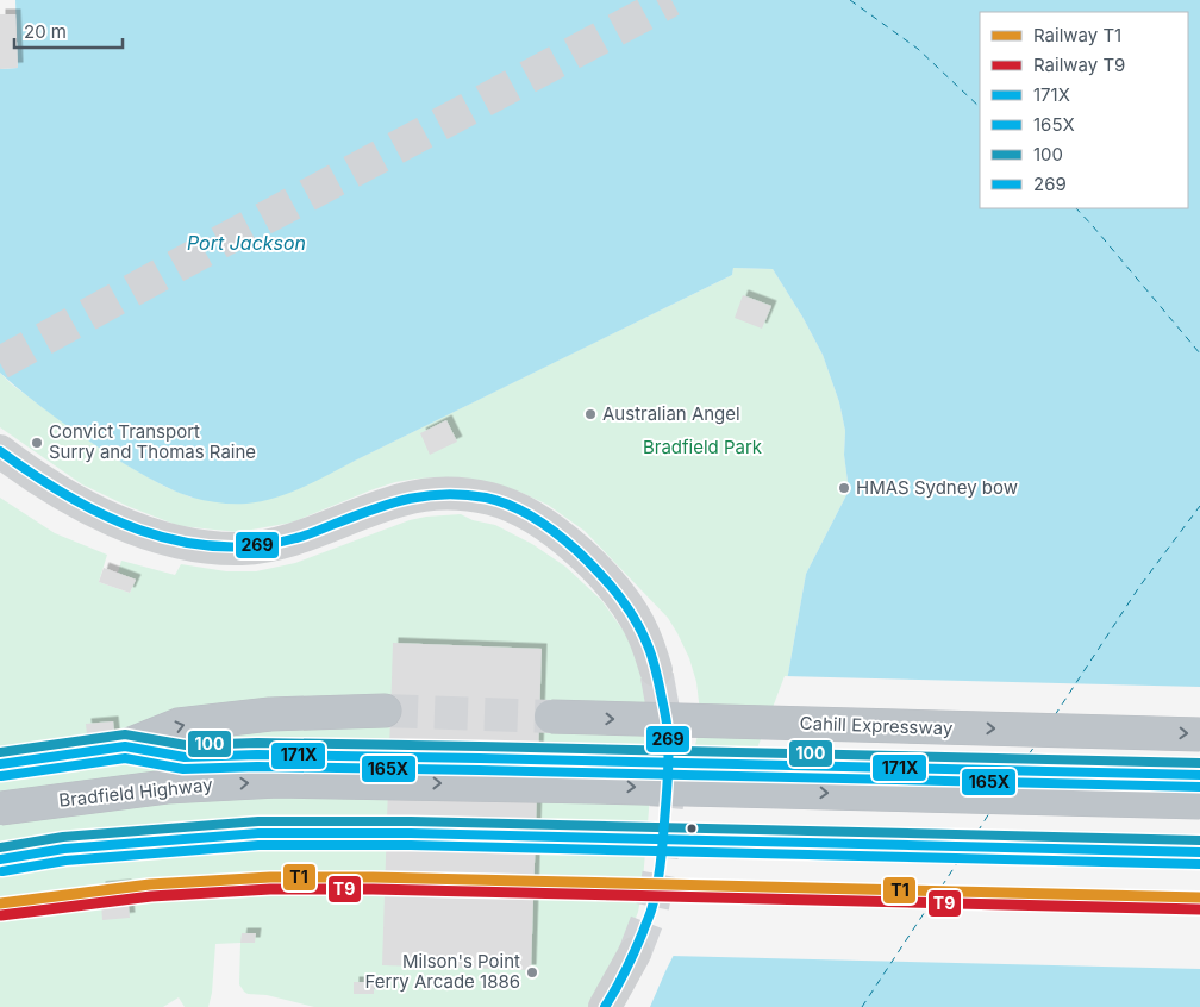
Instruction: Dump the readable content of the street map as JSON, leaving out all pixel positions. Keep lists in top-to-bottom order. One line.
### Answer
{"streets":{"highway":["Cahill Expressway","Bradfield Highway"]},"water":["Port Jackson"],"parks":["Bradfield Park"],"places":["Australian Angel","Convict Transport Surry and Thomas Raine","HMAS Sydney bow","Milson's Point Ferry Arcade 1886"],"lines":["transit line 269","transit line 100","transit line 171X","transit line 165X","rail line T1","rail line T9"],"legend":["Railway T1","Railway T9","171X","165X","100","269"],"scale_bar":"20 m"}
